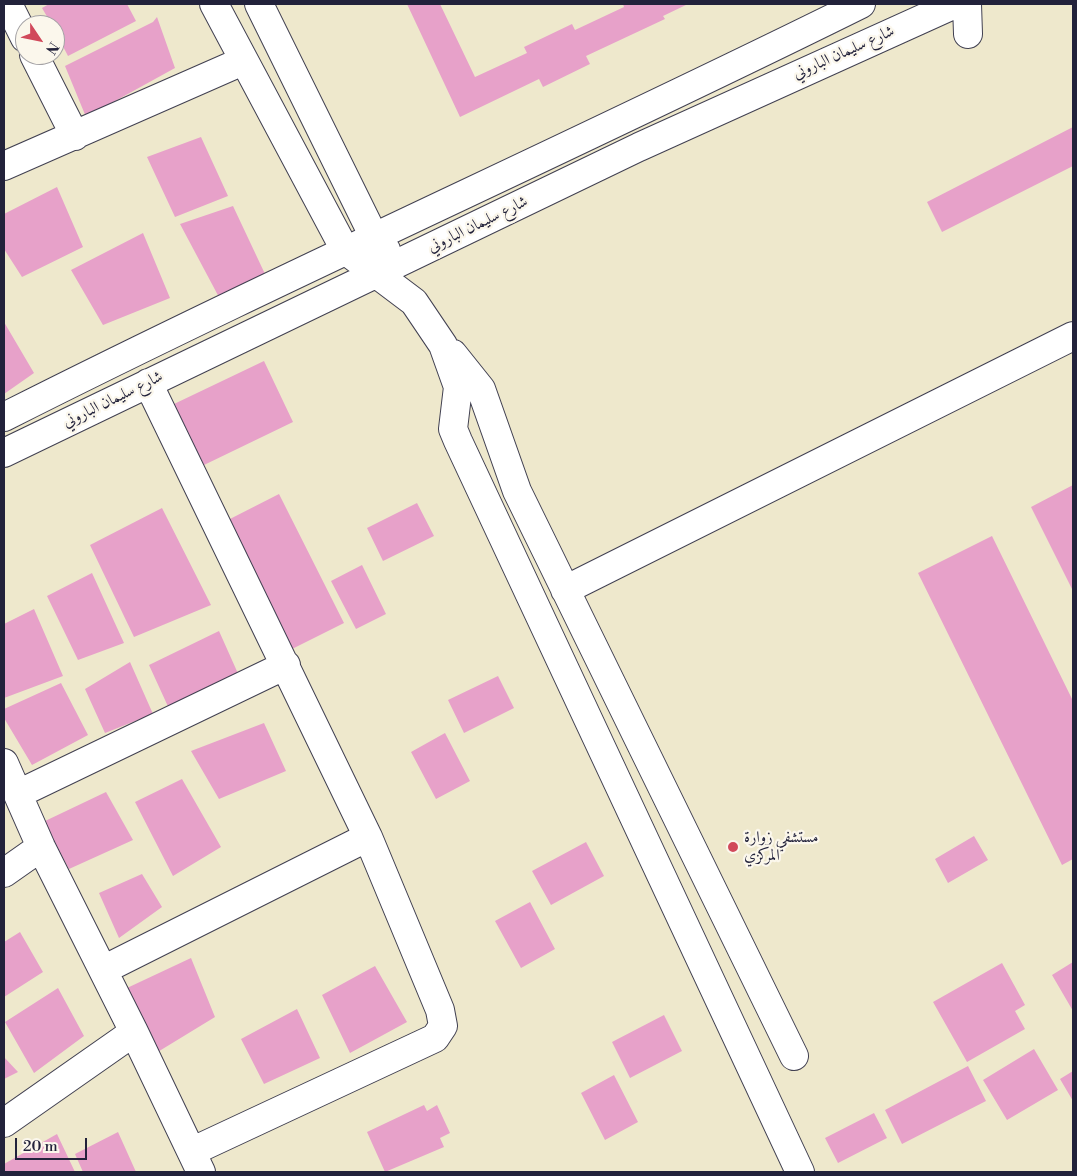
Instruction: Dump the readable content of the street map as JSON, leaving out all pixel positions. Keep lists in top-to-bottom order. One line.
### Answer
{"streets":{"street":["شارع سليمان الباروني"]},"places":["مستشفي زوارة المركزي"],"scale_bar":"20 m","north":"bottom right"}
